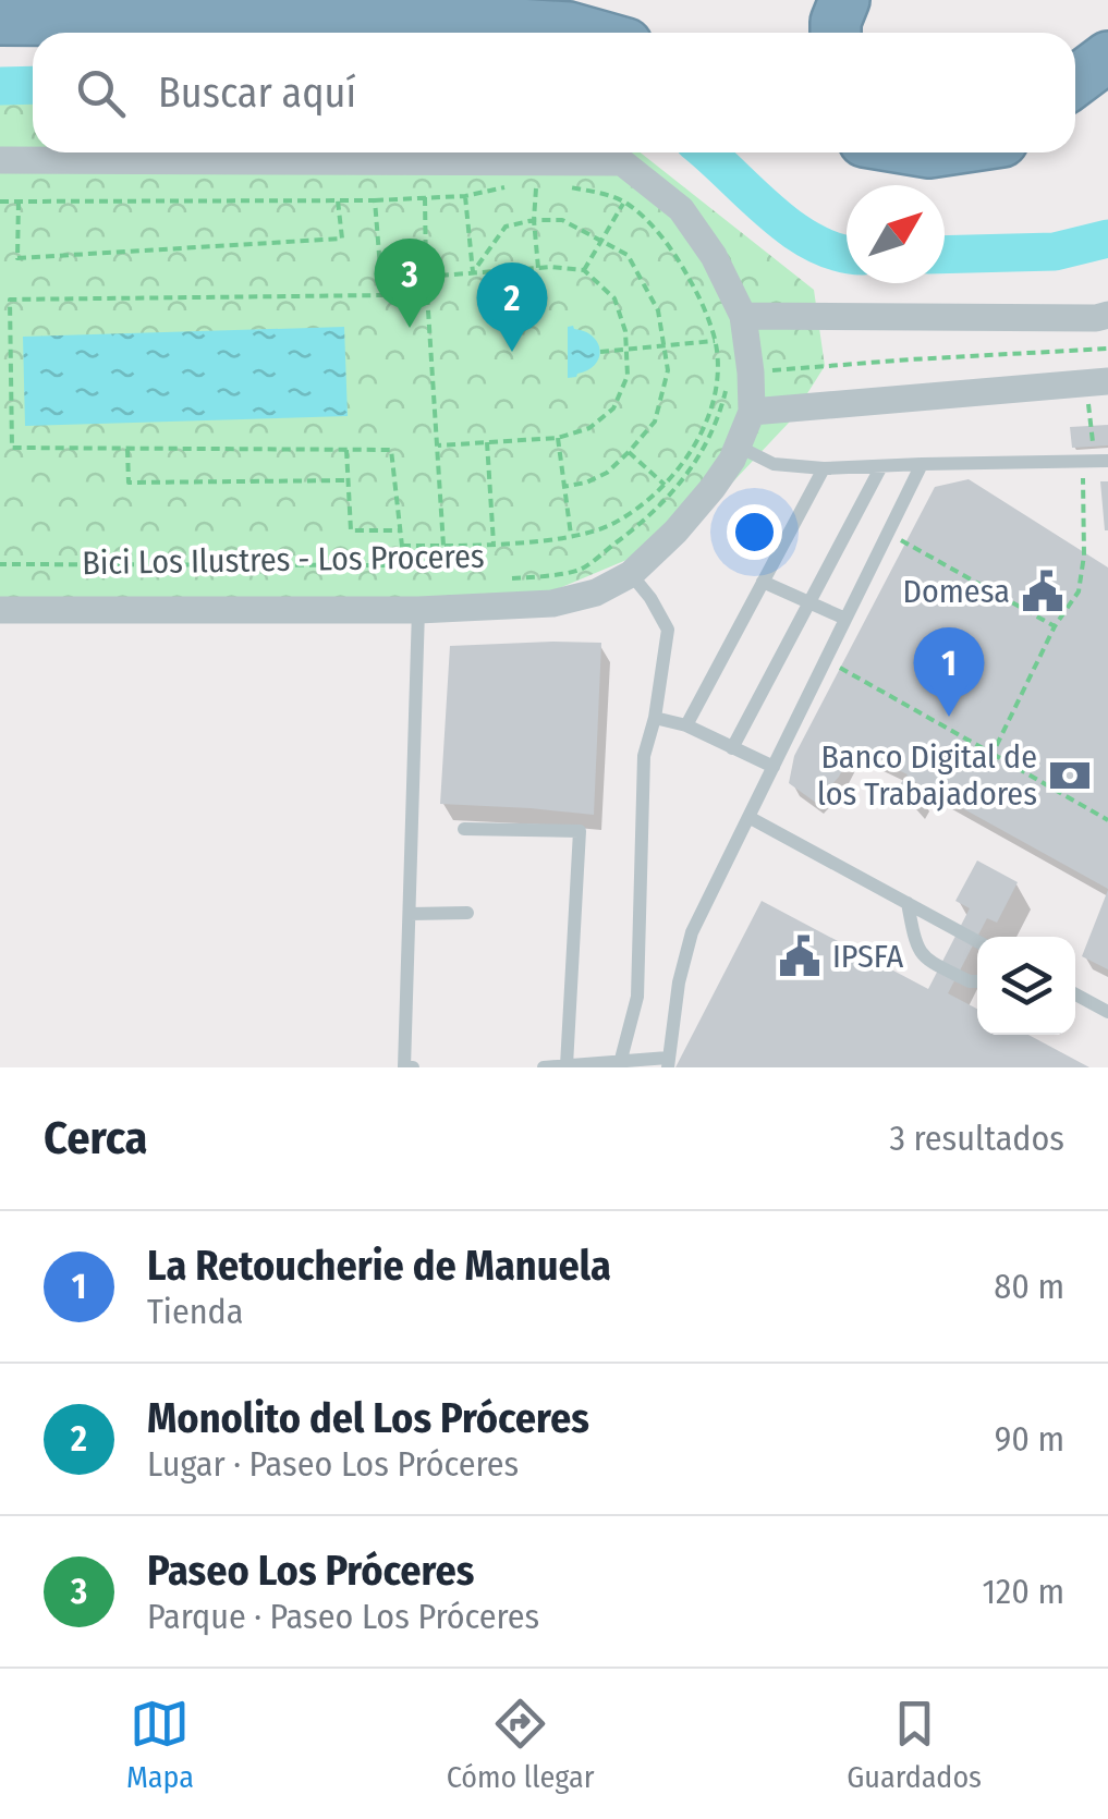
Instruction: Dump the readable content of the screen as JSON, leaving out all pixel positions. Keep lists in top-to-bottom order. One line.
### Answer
{"streets":{"path":["Bici Los Ilustres - Los Proceres"]},"places":{"public building":["Domesa","IPSFA"],"bank":["Banco Digital de los Trabajadores"]},"north":"top right","page":{"search":"Buscar aquí","pins":["3","2","1"],"heading":["Cerca","3 resultados"],"list":[{"mark":"1","name":"La Retoucherie de Manuela","note":"Tienda","value":"80 m"},{"mark":"2","name":"Monolito del Los Próceres","note":"Lugar · Paseo Los Próceres","value":"90 m"},{"mark":"3","name":"Paseo Los Próceres","note":"Parque · Paseo Los Próceres","value":"120 m"}],"nav":["Mapa","Cómo llegar","Guardados"]}}
